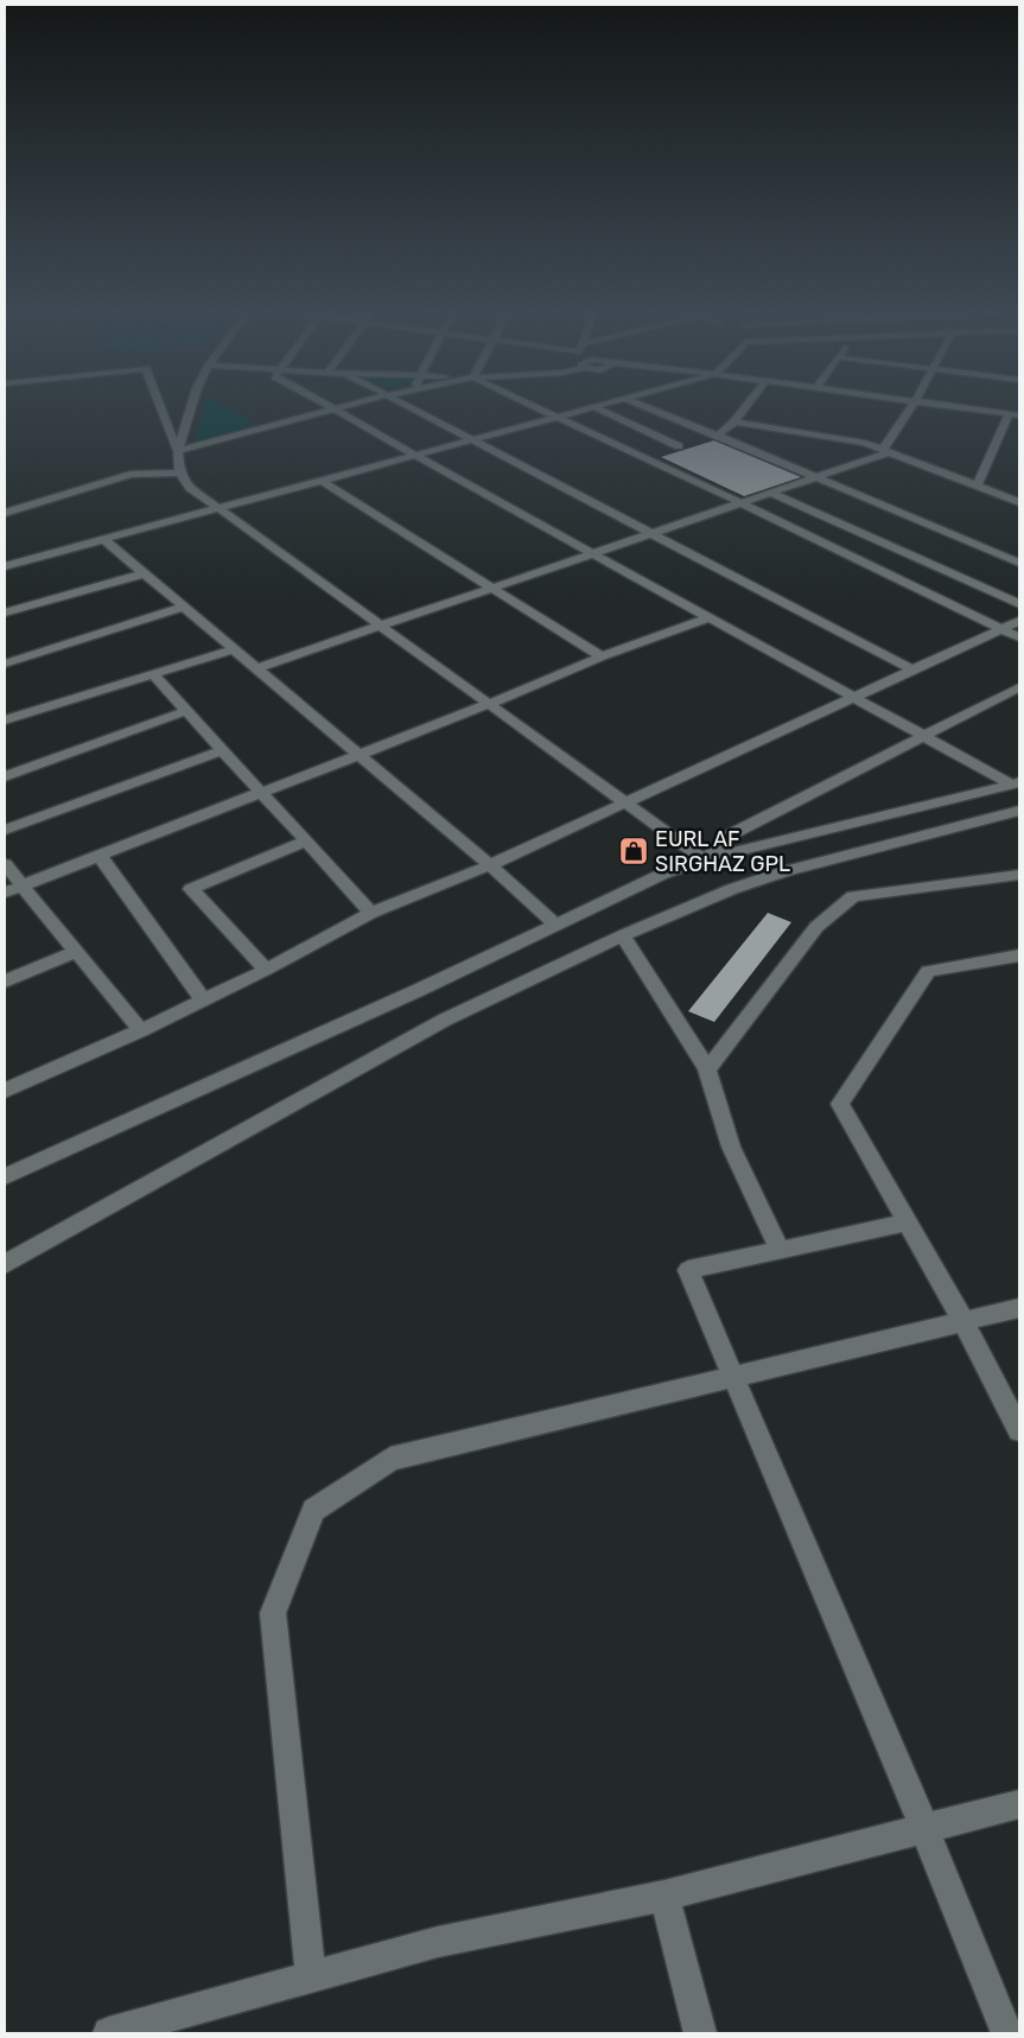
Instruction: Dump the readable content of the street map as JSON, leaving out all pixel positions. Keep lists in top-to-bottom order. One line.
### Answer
{"places":{"shop":["EURL AF SIRGHAZ GPL"]}}
